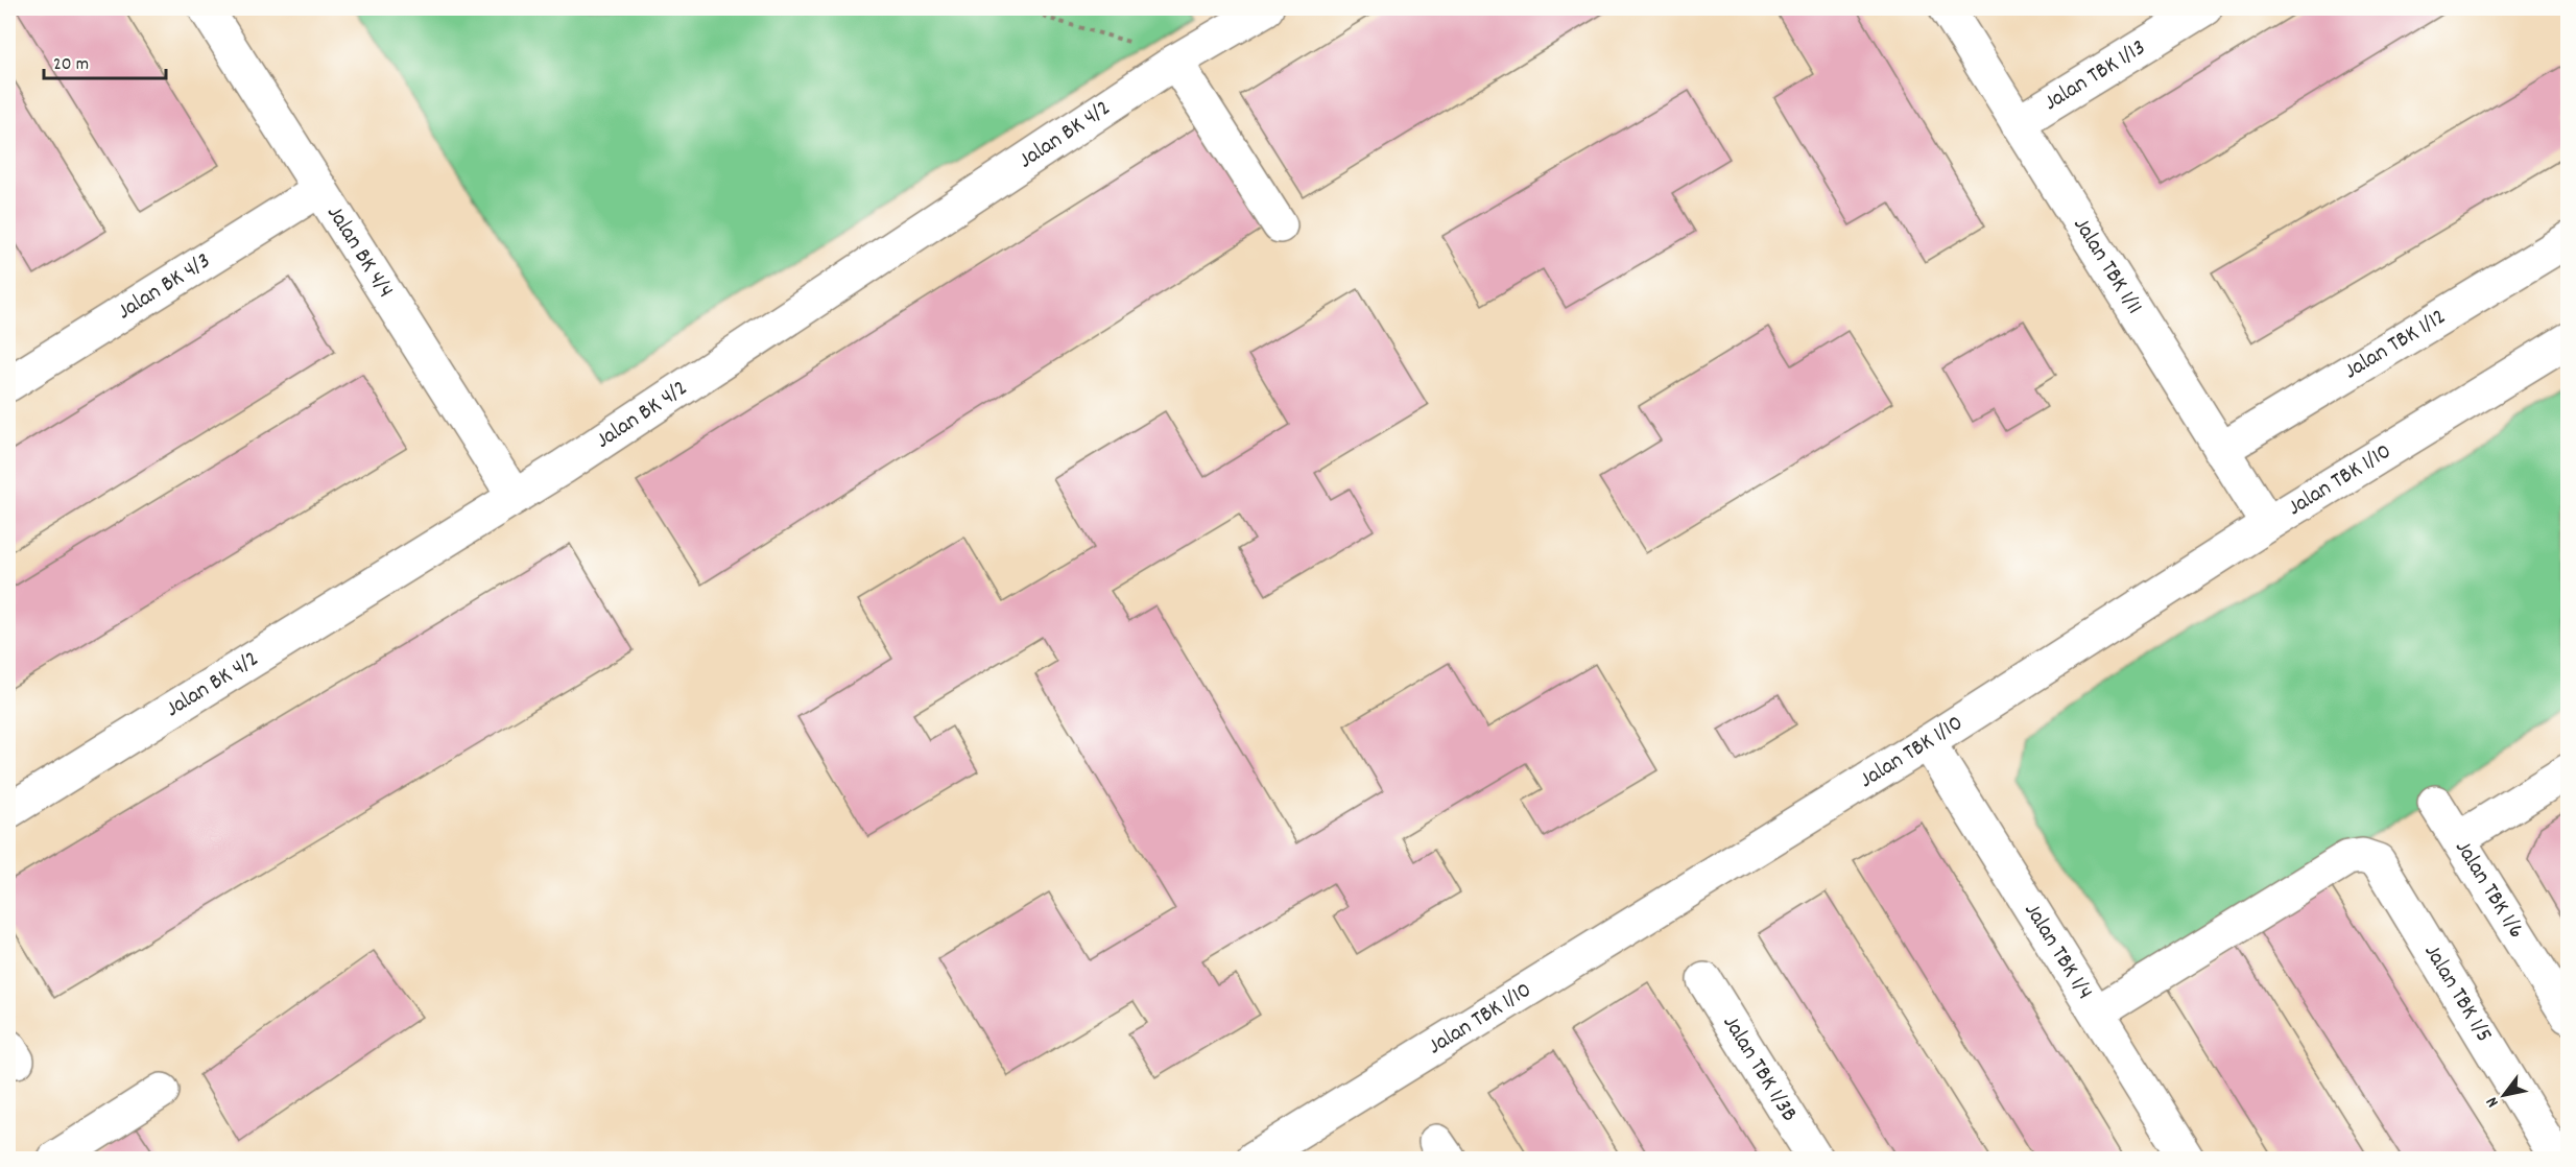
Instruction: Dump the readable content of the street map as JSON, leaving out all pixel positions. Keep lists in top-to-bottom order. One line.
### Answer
{"streets":{"street":["Jalan TBK 1/13","Jalan BK 4/2","Jalan BK 4/4","Jalan TBK 1/11","Jalan BK 4/3","Jalan TBK 1/12","Jalan TBK 1/10","Jalan TBK 1/6","Jalan TBK 1/4","Jalan TBK 1/5","Jalan TBK 1/3B"]},"crossings":[["Jalan TBK 1/13","Jalan TBK 1/11"],["Jalan BK 4/2","Jalan BK 4/4"],["Jalan BK 4/4","Jalan BK 4/3"],["Jalan TBK 1/11","Jalan TBK 1/12"],["Jalan TBK 1/11","Jalan TBK 1/10"],["Jalan TBK 1/10","Jalan TBK 1/4"],["Jalan TBK 1/4","Jalan TBK 1/5"]],"scale_bar":"20 m","north":"bottom left"}
